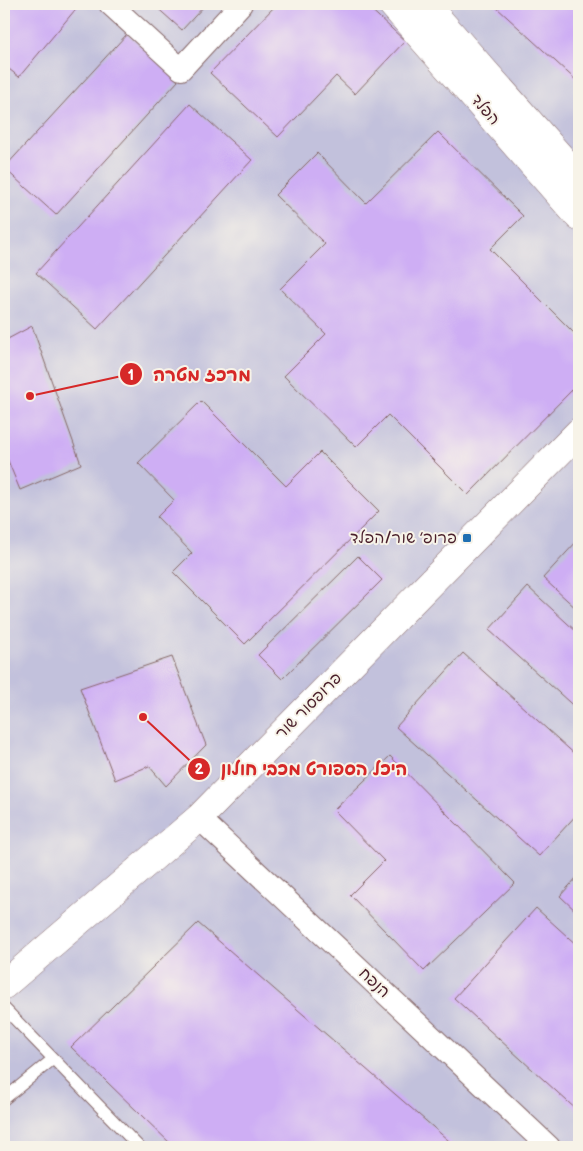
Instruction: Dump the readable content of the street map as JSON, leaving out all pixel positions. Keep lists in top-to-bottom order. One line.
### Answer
{"streets":{"street":["הפלד","פרופסור שור","הנפח"]},"crossings":[["פרופסור שור","הנפח"]],"places":{"other":["מרכז מטרה","היכל הספורט מכבי חולון"],"transit":["פרופ׳ שור/הפלד"]}}
